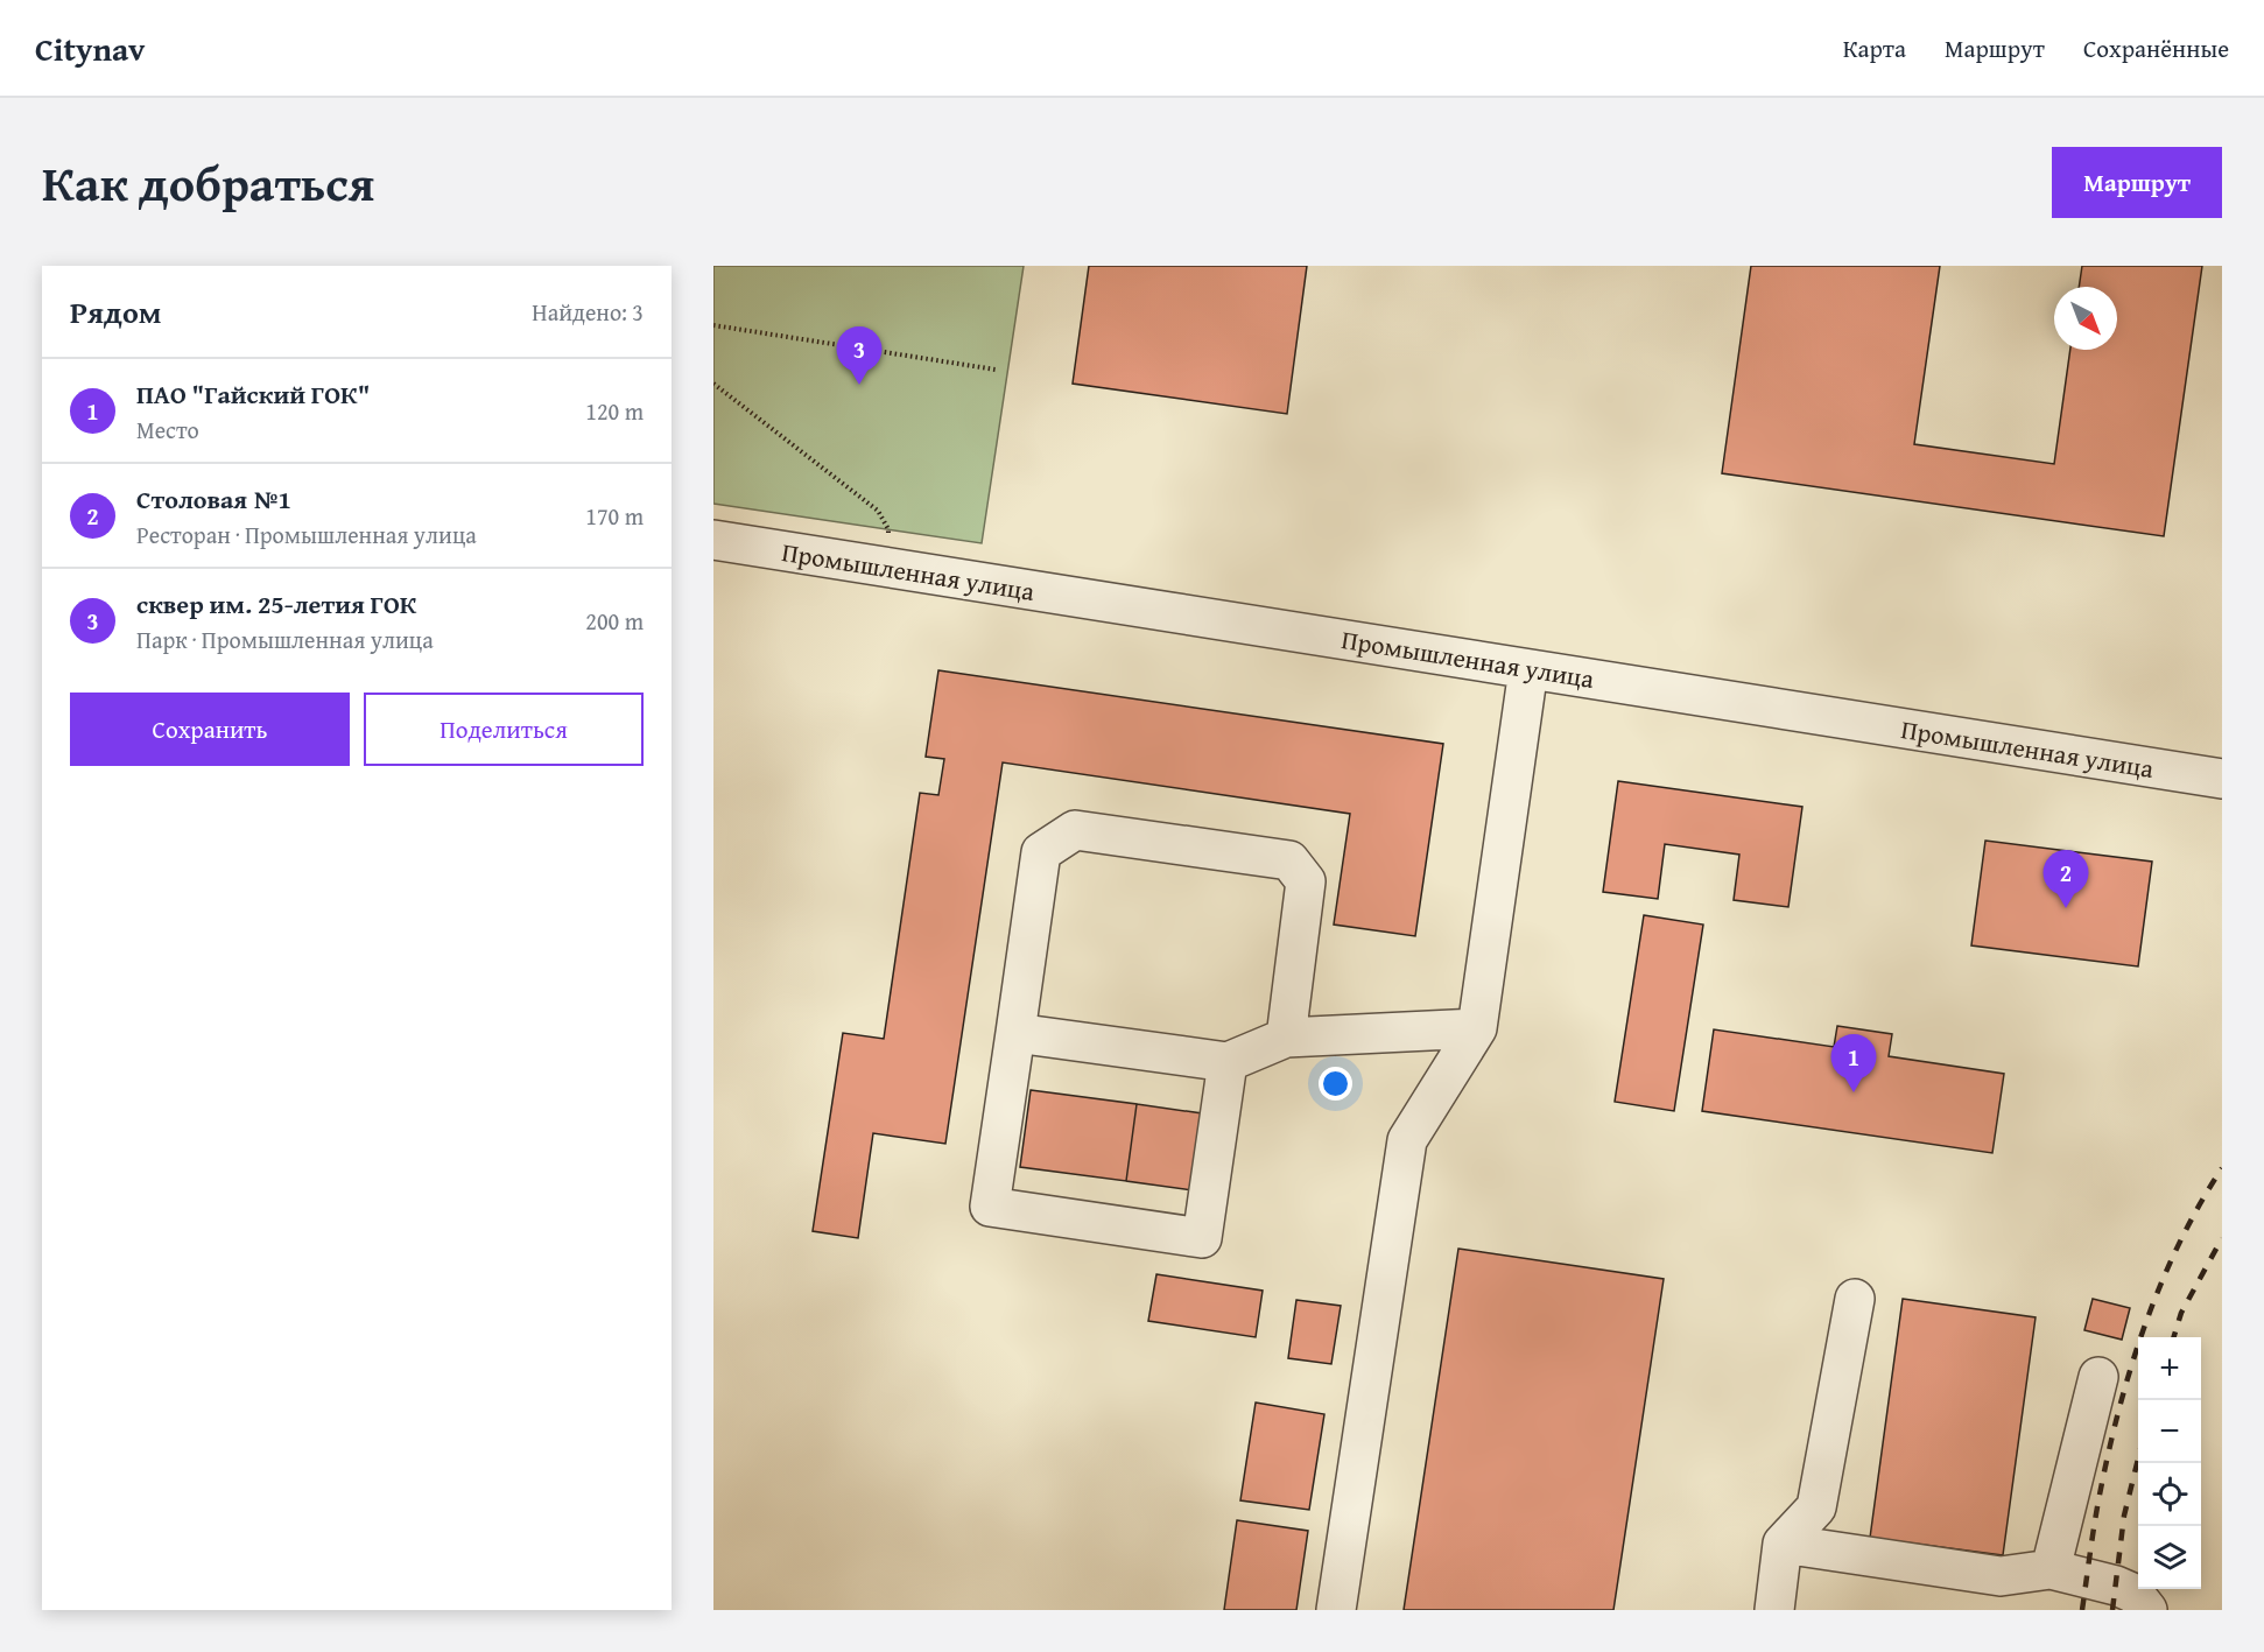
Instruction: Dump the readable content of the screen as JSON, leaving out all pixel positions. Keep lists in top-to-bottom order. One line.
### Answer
{"streets":{"street":["Промышленная улица"]},"north":"bottom right","page":{"header":"Citynav","nav":["Карта","Маршрут","Сохранённые"],"title":"Как добраться","buttons":["Маршрут",["Сохранить","Поделиться"]],"heading":["Рядом","Найдено: 3"],"pins":["3","2","1"],"list":[{"mark":"1","name":"ПАО \"Гайский ГОК\"","note":"Место","value":"120 m"},{"mark":"2","name":"Столовая №1","note":"Ресторан · Промышленная улица","value":"170 m"},{"mark":"3","name":"сквер им. 25-летия ГОК","note":"Парк · Промышленная улица","value":"200 m"}],"map_buttons":["+","−"]}}
